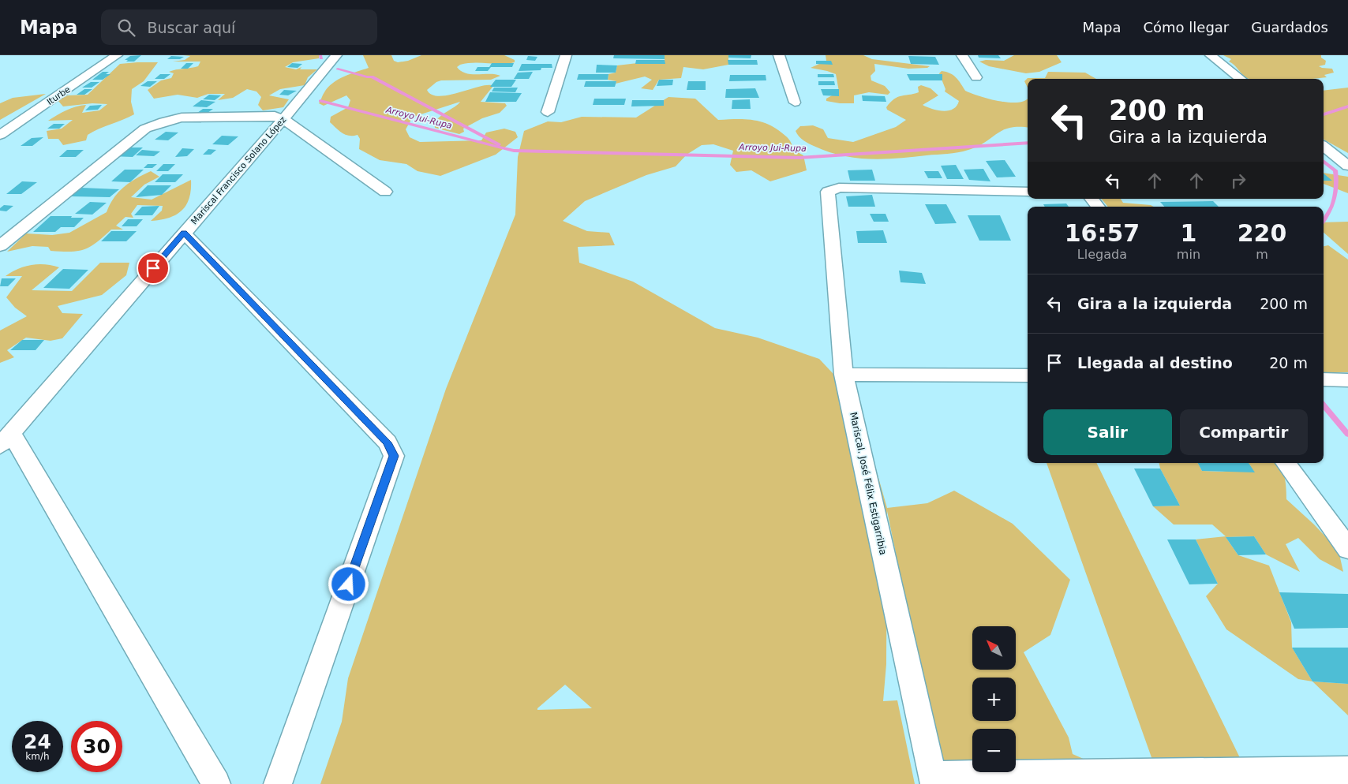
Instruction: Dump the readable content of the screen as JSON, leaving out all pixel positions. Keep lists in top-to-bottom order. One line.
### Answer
{"streets":{"street":["Iturbe","Mariscal Francisco Solano López","Mariscal. José Félix Estigarribia"]},"water":["Arroyo Jui-Rupa"],"north":"top left","page":{"header":"Mapa","search":"Buscar aquí","nav":["Mapa","Cómo llegar","Guardados"],"turn":["200 m","Gira a la izquierda"],"eta":["16:57","Llegada","1","min","220","m"],"list":[{"name":"Gira a la izquierda","value":"200 m"},{"name":"Llegada al destino","value":"20 m"}],"buttons":["Salir","Compartir"],"map_buttons":["+","−"],"speed":"24 km/h","limit":"30"}}
